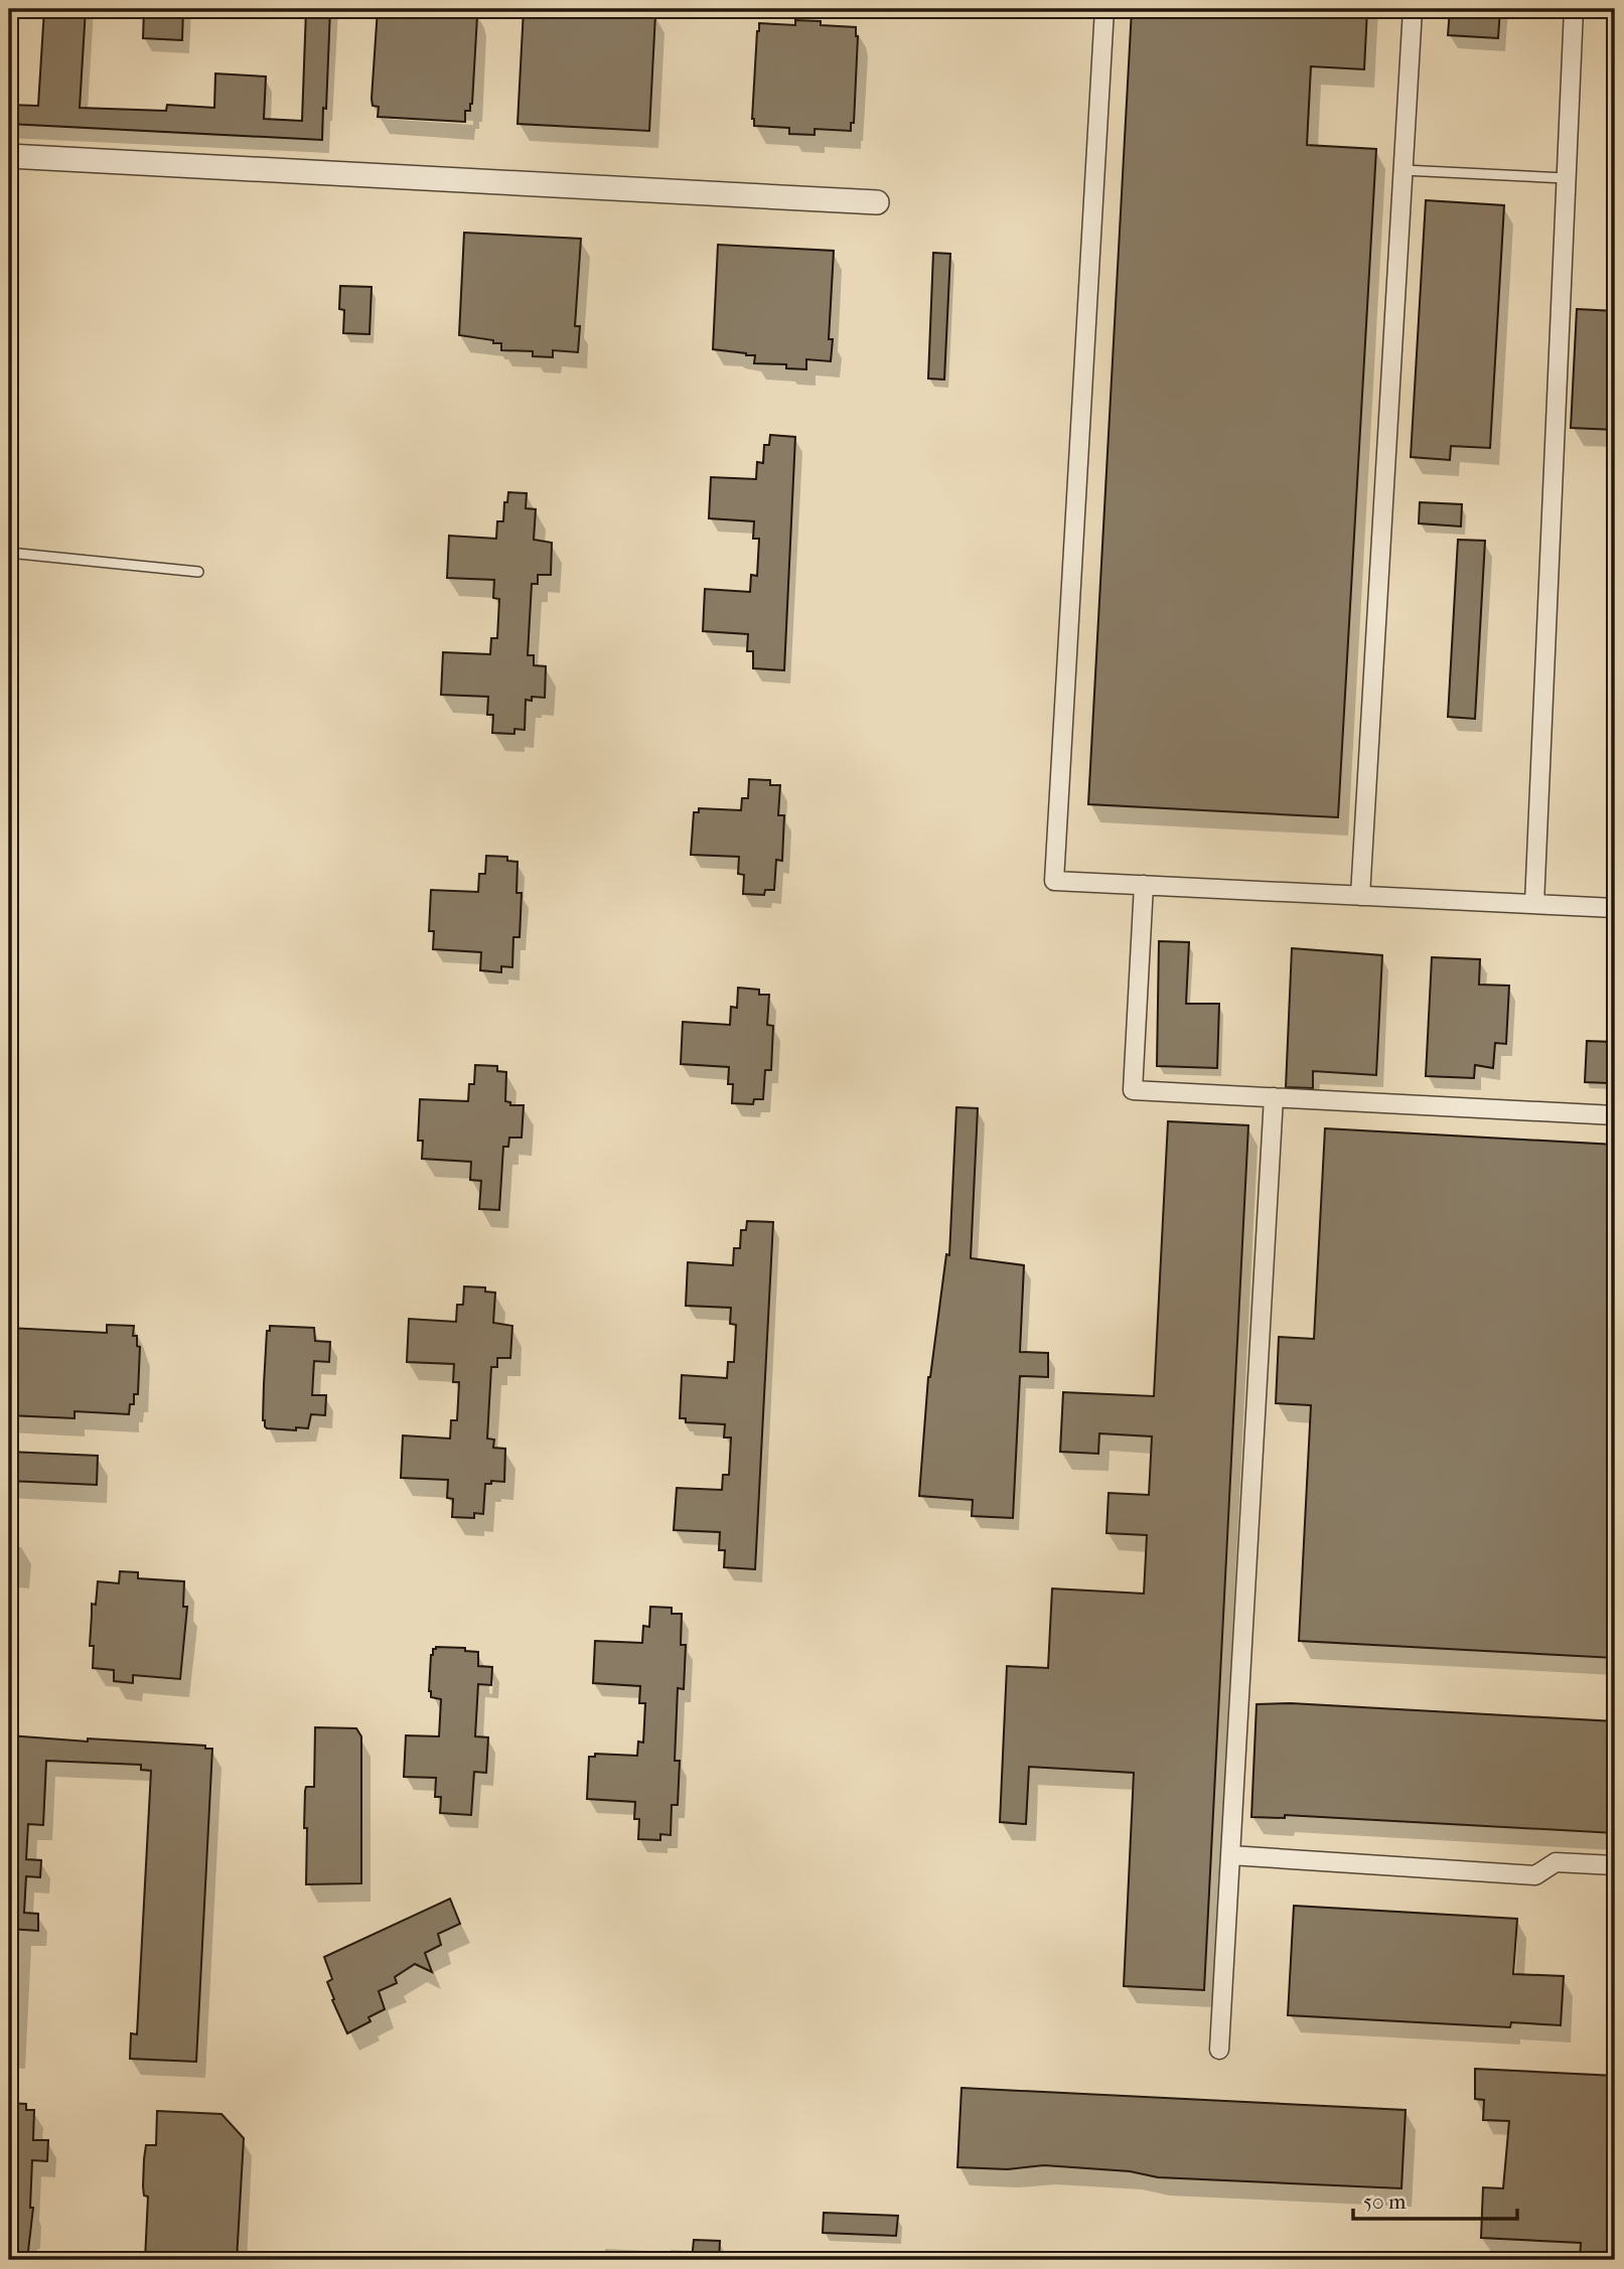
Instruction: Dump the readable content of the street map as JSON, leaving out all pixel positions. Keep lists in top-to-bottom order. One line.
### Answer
{"scale_bar":"50 m"}
